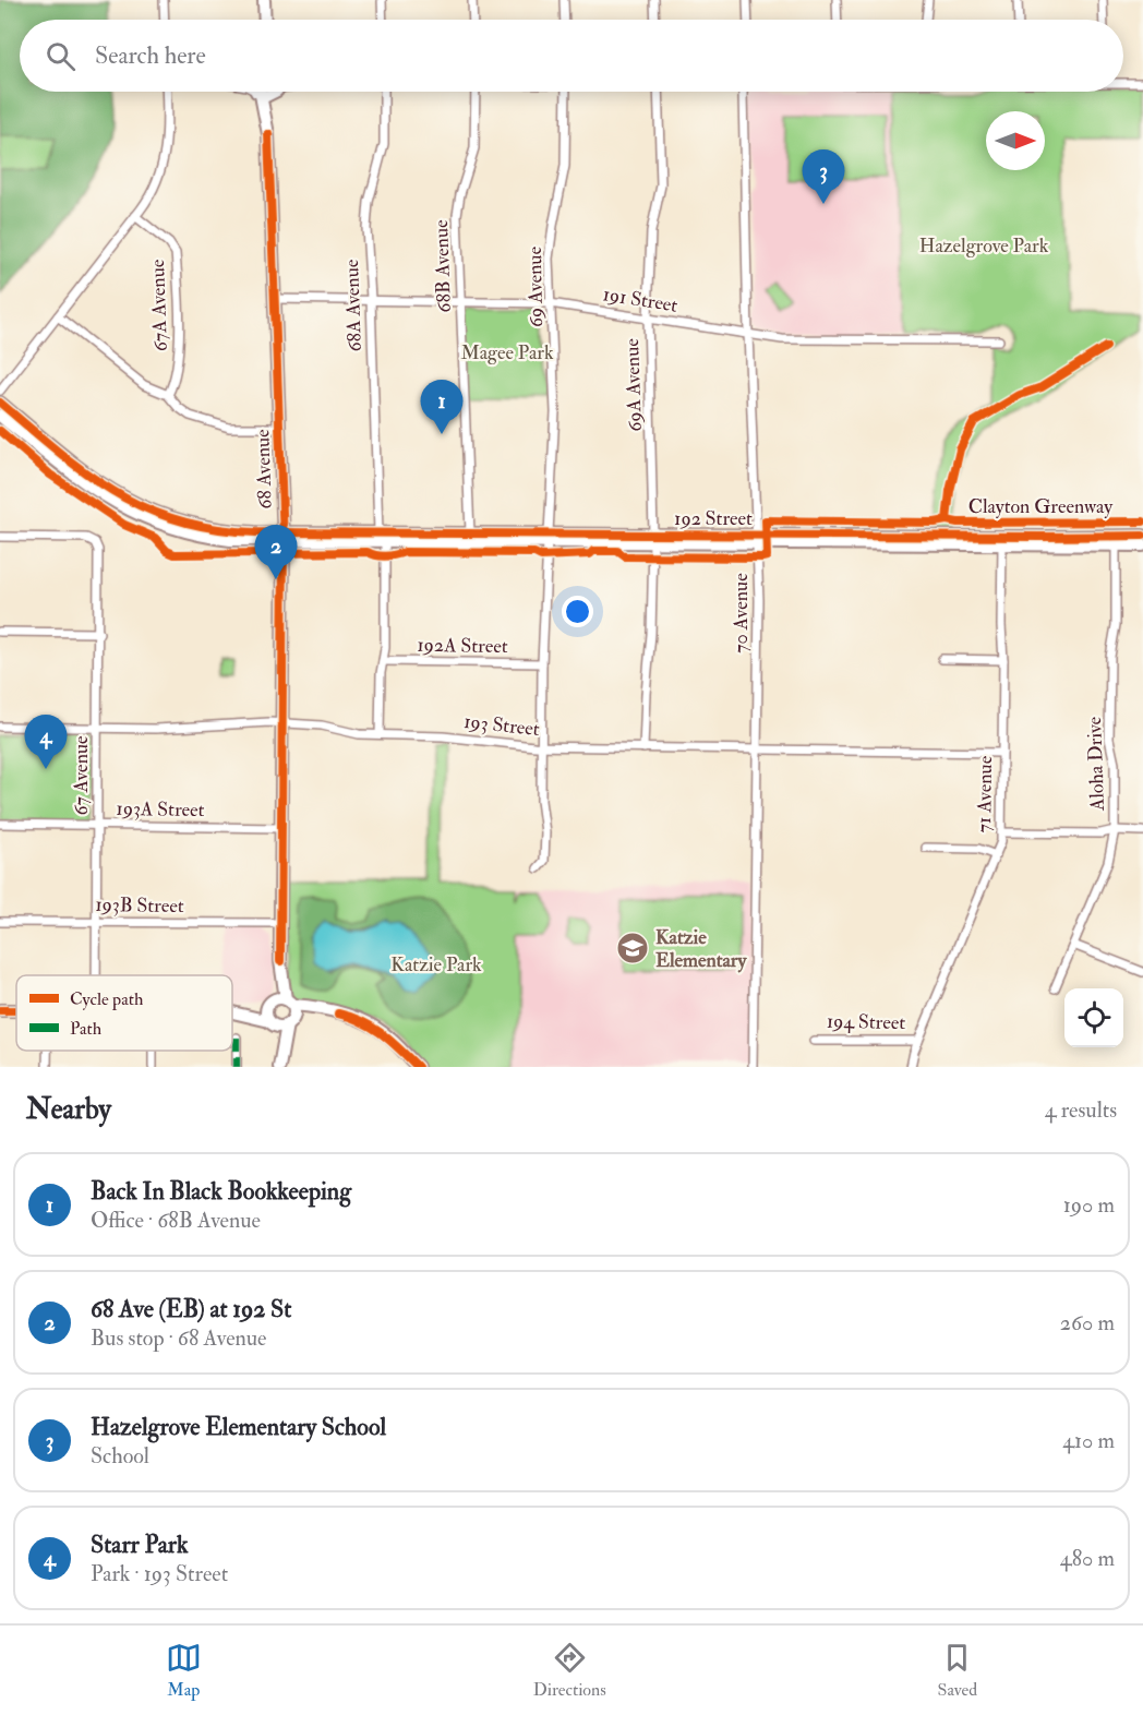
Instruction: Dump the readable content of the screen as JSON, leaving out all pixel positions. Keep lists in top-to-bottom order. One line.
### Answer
{"streets":{"main road":["68 Avenue","192 Street"],"street":["68B Avenue","69 Avenue","191 Street","67A Avenue","68A Avenue","69A Avenue","70 Avenue","192A Street","193 Street","Aloha Drive","67 Avenue","71 Avenue","193A Street","193B Street","194 Street"],"cycle path":["Clayton Greenway"]},"crossings":[["68B Avenue","191 Street"],["68B Avenue","192 Street"],["69 Avenue","191 Street"],["69 Avenue","192 Street"],["69 Avenue","192A Street"],["69 Avenue","193 Street"],["191 Street","68A Avenue"],["191 Street","69A Avenue"],["191 Street","68 Avenue"],["191 Street","70 Avenue"],["68A Avenue","192 Street"],["68A Avenue","192A Street"],["68A Avenue","193 Street"],["69A Avenue","192 Street"],["69A Avenue","193 Street"],["68 Avenue","192 Street"],["68 Avenue","193 Street"],["68 Avenue","193A Street"],["68 Avenue","193B Street"],["192 Street","70 Avenue"],["192 Street","Aloha Drive"],["192 Street","71 Avenue"],["70 Avenue","193 Street"],["193 Street","67 Avenue"],["193 Street","71 Avenue"],["67 Avenue","193A Street"],["67 Avenue","193B Street"],["71 Avenue","194 Street"]],"parks":["Hazelgrove Park","Magee Park","Katzie Park"],"places":{"school or university":["Katzie Elementary"]},"legend":["Cycle path","Path"],"north":"right","page":{"search":"Search here","pins":["3","1","2","4"],"heading":["Nearby","4 results"],"list":[{"mark":"1","name":"Back In Black Bookkeeping","note":"Office · 68B Avenue","value":"190 m"},{"mark":"2","name":"68 Ave (EB) at 192 St","note":"Bus stop · 68 Avenue","value":"260 m"},{"mark":"3","name":"Hazelgrove Elementary School","note":"School","value":"410 m"},{"mark":"4","name":"Starr Park","note":"Park · 193 Street","value":"480 m"}],"nav":["Map","Directions","Saved"]}}
